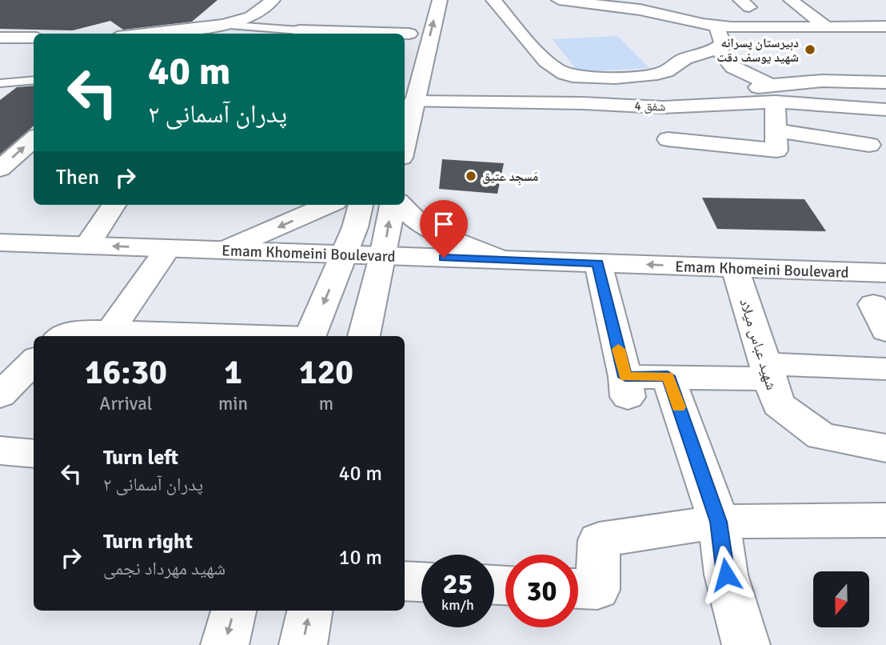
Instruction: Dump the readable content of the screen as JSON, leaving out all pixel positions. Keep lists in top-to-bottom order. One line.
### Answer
{"streets":{"street":["شفق 4","Emam Khomeini Boulevard","شهید عباس میلاد"]},"crossings":[["Emam Khomeini Boulevard","شهید عباس میلاد"]],"places":["دبیرستان پسرانه شهید یوسف دقت","مَسجِد عتیق"],"north":"bottom","page":{"turn":["40 m","پدران آسمانی ۲"],"then":"Then","eta":["16:30","Arrival","1","min","120","m"],"list":[{"name":"Turn left","note":"پدران آسمانی ۲","value":"40 m"},{"name":"Turn right","note":"شهید مهرداد نجمی","value":"10 m"}],"speed":"25 km/h","limit":"30"}}
